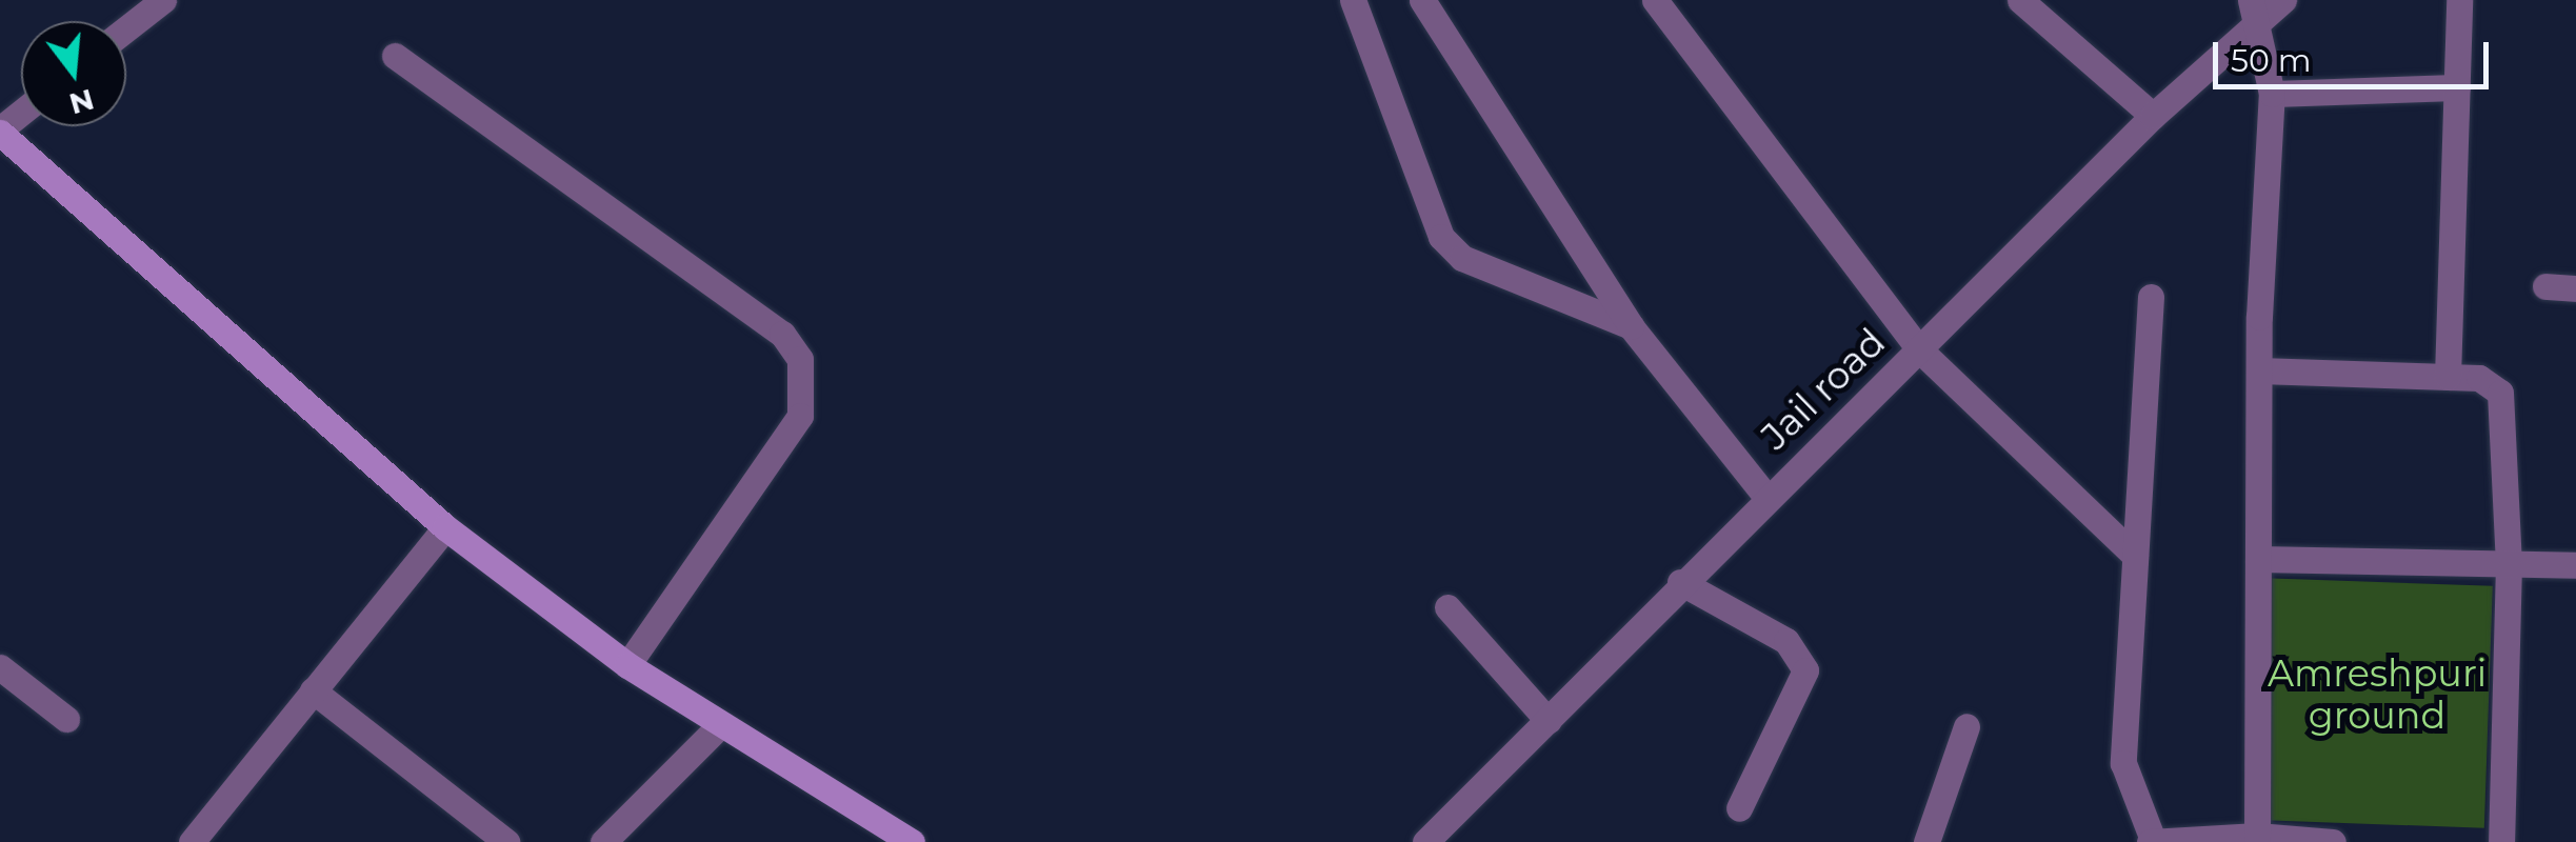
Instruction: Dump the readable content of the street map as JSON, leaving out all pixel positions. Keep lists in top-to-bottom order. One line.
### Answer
{"streets":{"street":["Jail road"]},"parks":["Amreshpuri ground"],"scale_bar":"50 m","north":"bottom"}
